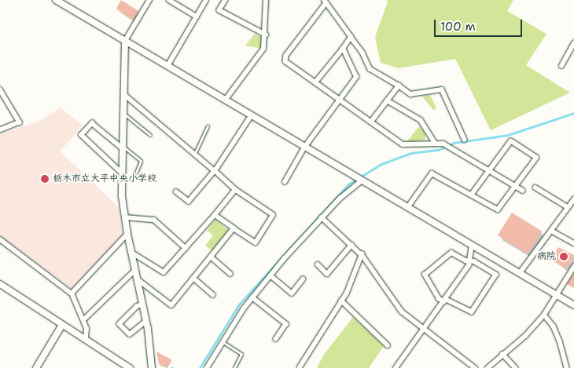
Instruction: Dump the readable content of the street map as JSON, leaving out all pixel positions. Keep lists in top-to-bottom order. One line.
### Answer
{"places":["栃木市立大平中央小学校","病院"],"scale_bar":"100 m"}
